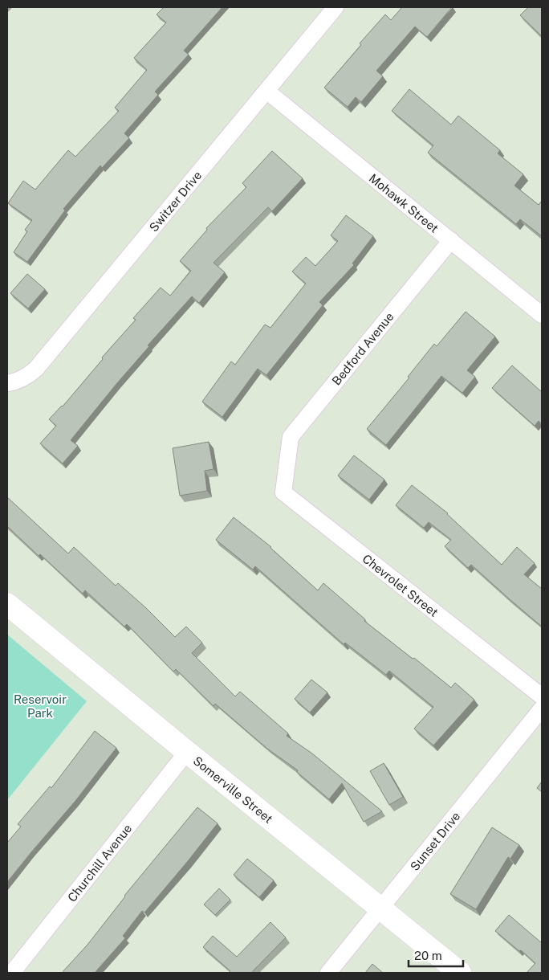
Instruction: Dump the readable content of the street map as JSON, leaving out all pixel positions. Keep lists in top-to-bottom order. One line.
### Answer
{"streets":{"street":["Switzer Drive","Mohawk Street","Bedford Avenue","Chevrolet Street","Somerville Street","Sunset Drive","Churchill Avenue"]},"crossings":[["Switzer Drive","Mohawk Street"],["Mohawk Street","Bedford Avenue"],["Bedford Avenue","Chevrolet Street"],["Somerville Street","Sunset Drive"],["Somerville Street","Churchill Avenue"]],"parks":["Reservoir Park"],"scale_bar":"20 m"}
